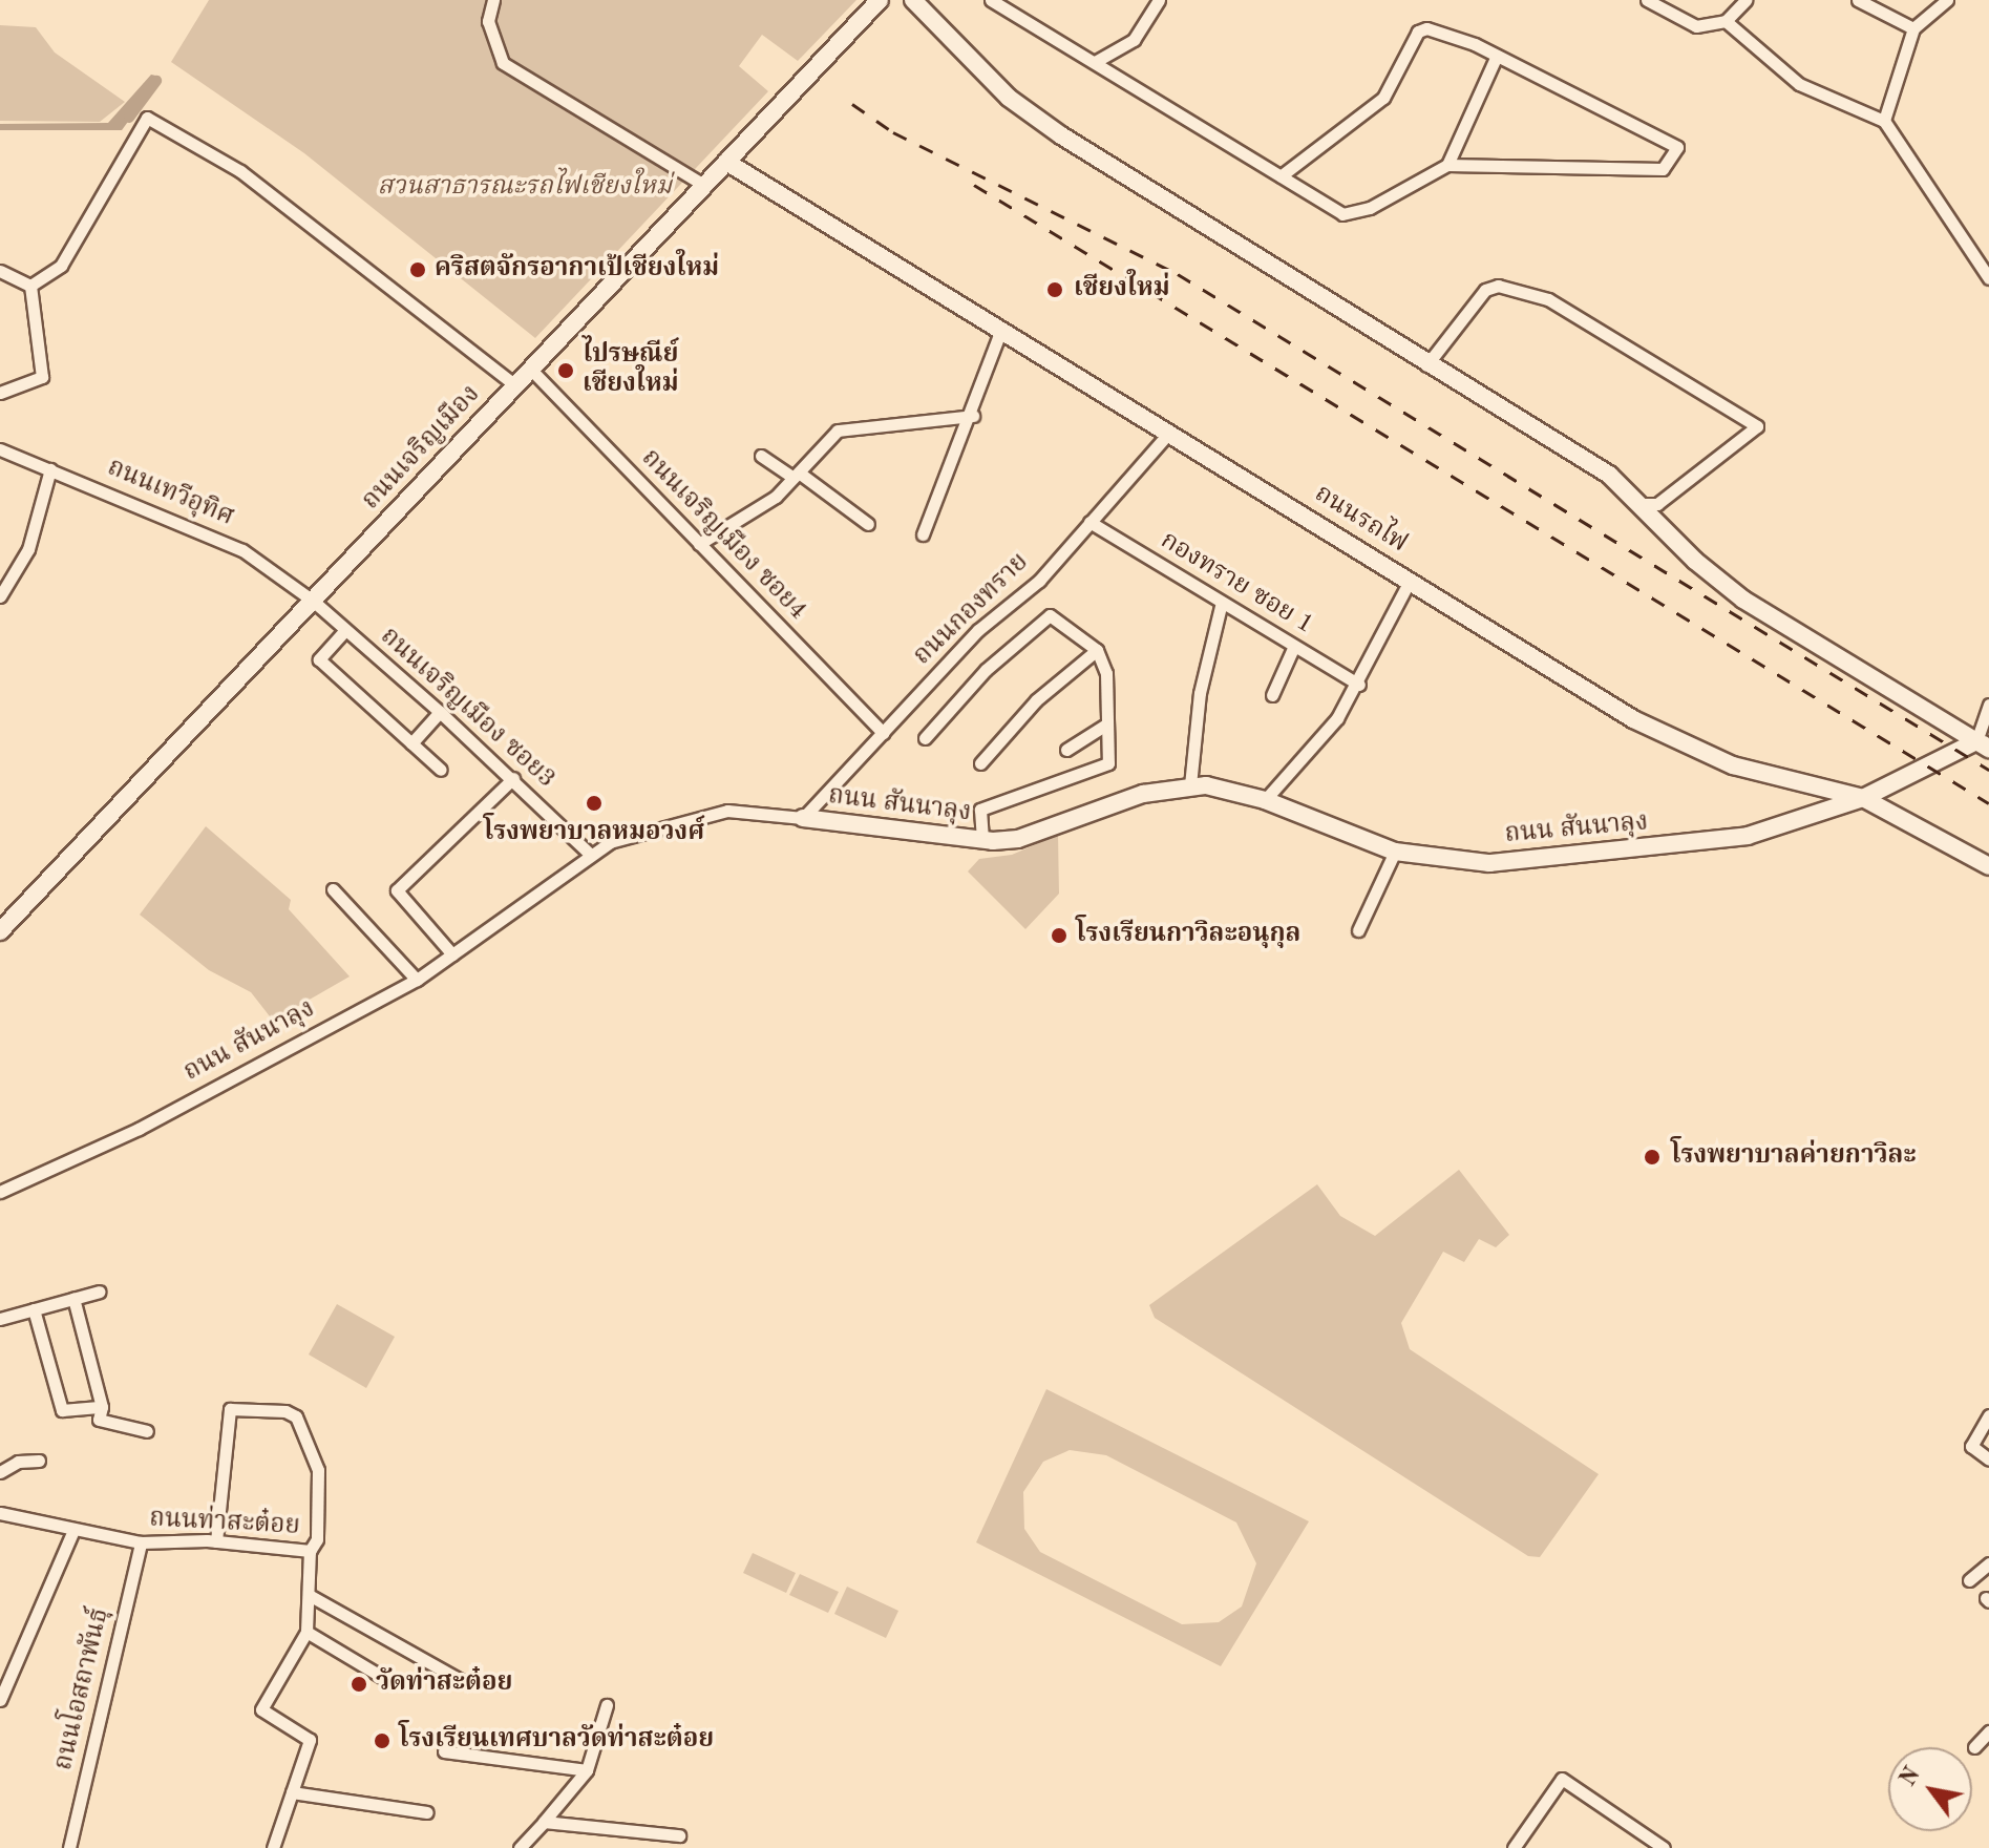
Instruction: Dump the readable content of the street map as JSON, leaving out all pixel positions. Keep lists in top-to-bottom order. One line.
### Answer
{"streets":{"street":["ถนนเจริญเมือง","ถนนเทวีอุทิศ","ถนนรถไฟ","ถนนเจริญเมือง ซอย4","กองทราย ซอย 1","ถนนกองทราย","ถนนเจริญเมือง ซอย3","ถนน สันนาลุง","ถนนท่าสะต๋อย","ถนนโอสถาพันธุ์"]},"crossings":[["ถนนเจริญเมือง","ถนนเทวีอุทิศ"],["ถนนเจริญเมือง","ถนนรถไฟ"],["ถนนเจริญเมือง","ถนนเจริญเมือง ซอย4"],["ถนนเจริญเมือง","ถนนเจริญเมือง ซอย3"],["ถนนเทวีอุทิศ","ถนนเจริญเมือง ซอย3"],["ถนนรถไฟ","ถนนกองทราย"],["ถนนรถไฟ","ถนน สันนาลุง"],["ถนนเจริญเมือง ซอย4","ถนนกองทราย"],["กองทราย ซอย 1","ถนนกองทราย"],["ถนนกองทราย","ถนน สันนาลุง"],["ถนนเจริญเมือง ซอย3","ถนน สันนาลุง"],["ถนนท่าสะต๋อย","ถนนโอสถาพันธุ์"]],"parks":["สวนสาธารณะรถไฟเชียงใหม่"],"places":["คริสตจักรอากาเป้เชียงใหม่","เชียงใหม่","ไปรษณีย์ เชียงใหม่","โรงพยาบาลหมอวงศ์","โรงเรียนกาวิละอนุกุล","โรงพยาบาลค่ายกาวิละ","วัดท่าสะต๋อย","โรงเรียนเทศบาลวัดท่าสะต๋อย"],"north":"top left"}
